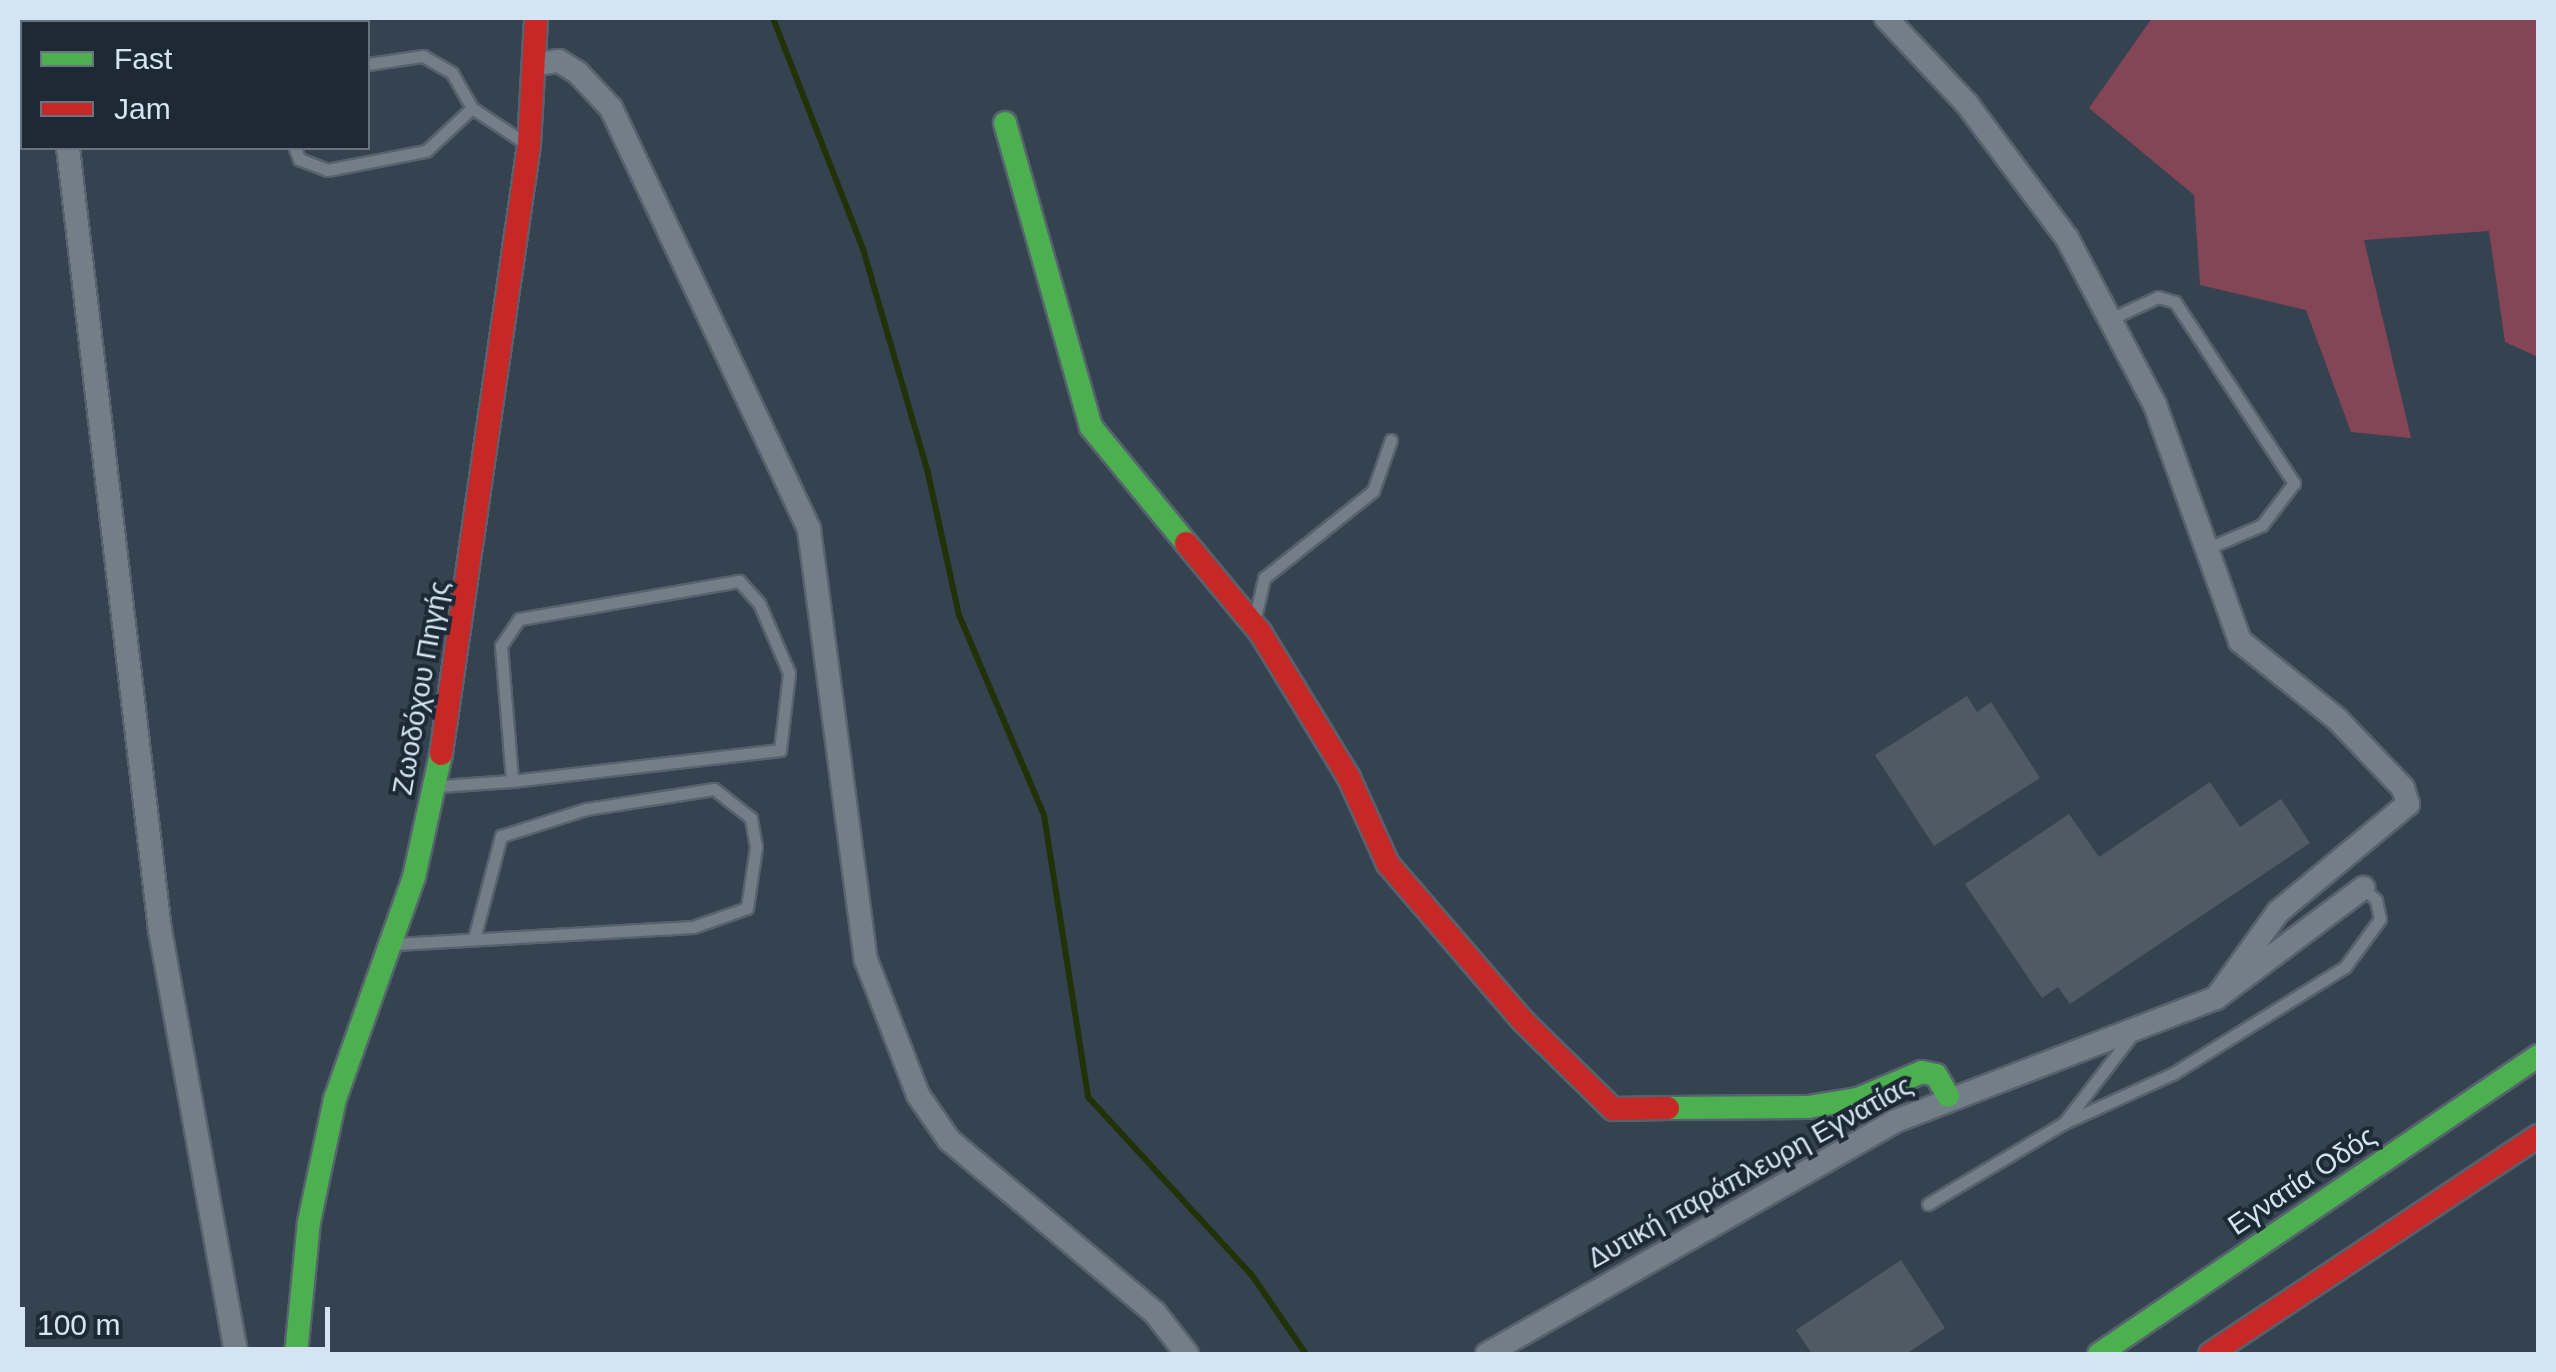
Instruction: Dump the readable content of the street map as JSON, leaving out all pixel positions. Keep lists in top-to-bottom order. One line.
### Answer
{"streets":{"main road":["Ζωοδόχου Πηγής","Εγνατία Οδός"],"street":["Δυτική παράπλευρη Εγνατίας"]},"legend":["Fast","Jam"],"scale_bar":"100 m"}
